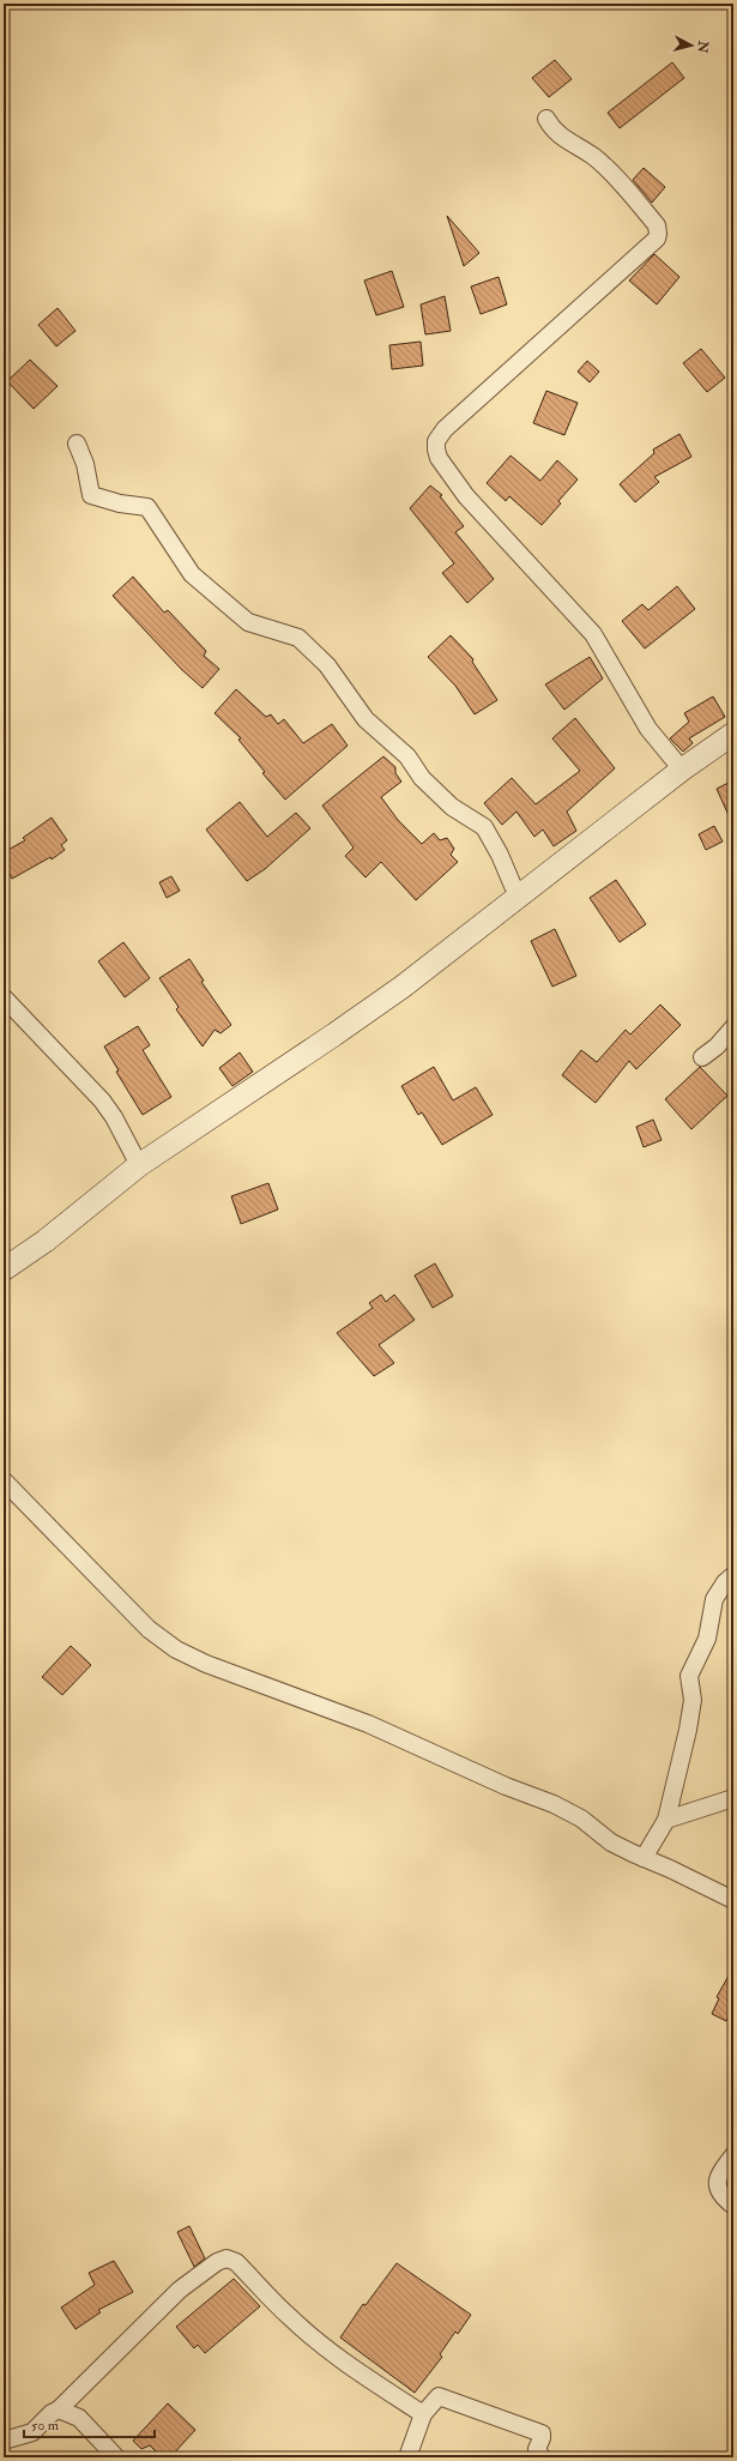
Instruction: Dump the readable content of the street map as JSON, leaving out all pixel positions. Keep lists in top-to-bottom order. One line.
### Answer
{"scale_bar":"50 m","north":"right"}
